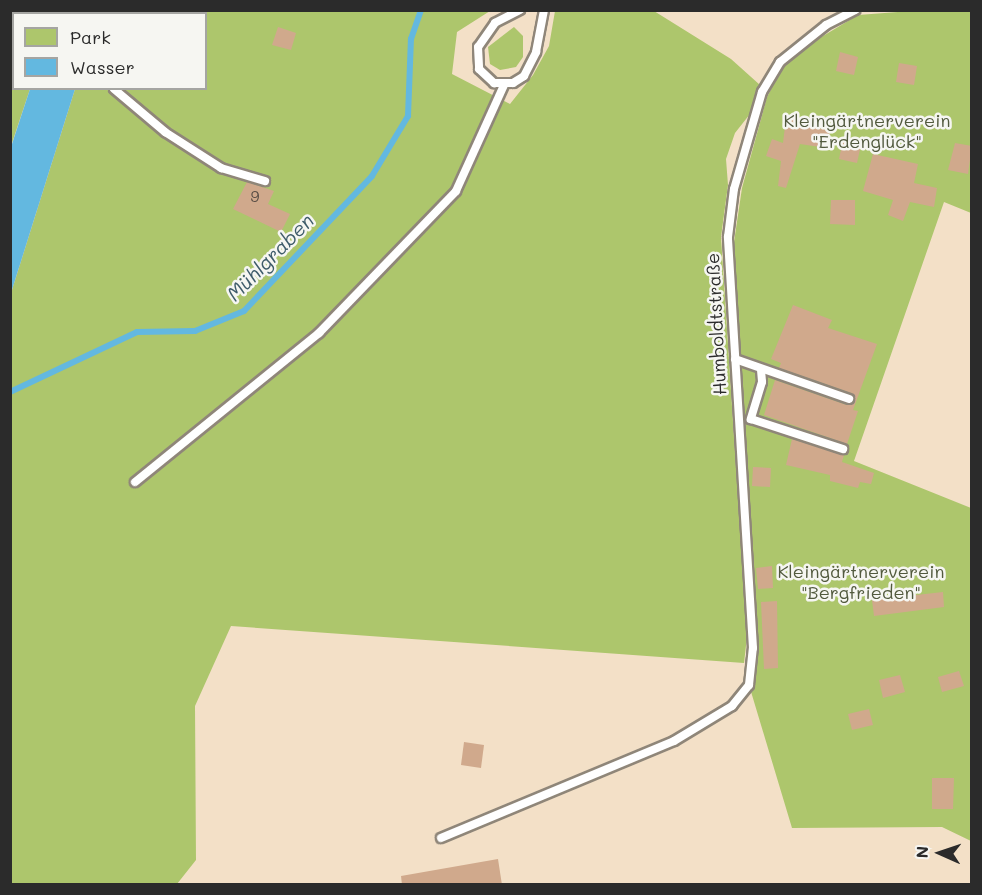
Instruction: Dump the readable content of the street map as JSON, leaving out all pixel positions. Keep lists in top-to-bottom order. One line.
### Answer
{"streets":{"lane":["Humboldtstraße"]},"water":["Mühlgraben"],"parks":["Kleingärtnerverein \"Erdenglück\"","Kleingärtnerverein \"Bergfrieden\""],"house_numbers":["9"],"legend":["Park","Wasser"],"north":"left"}
